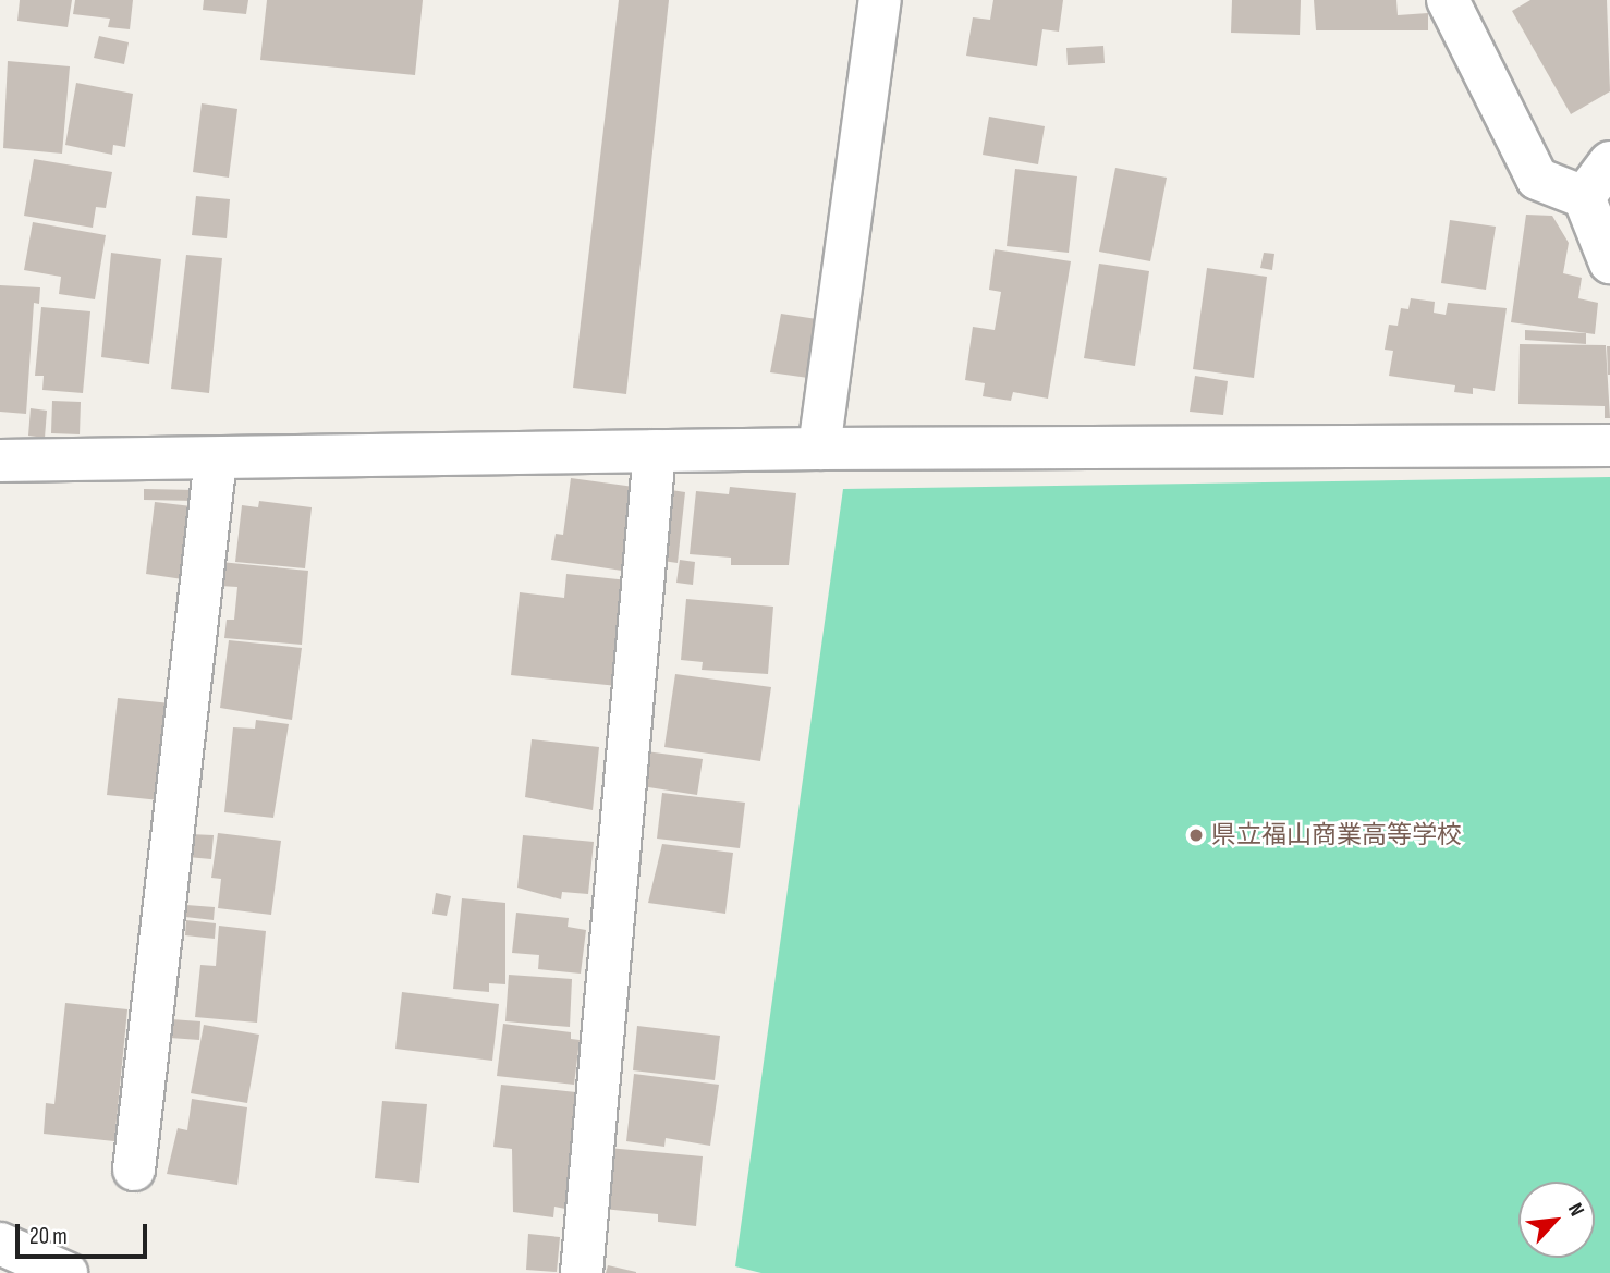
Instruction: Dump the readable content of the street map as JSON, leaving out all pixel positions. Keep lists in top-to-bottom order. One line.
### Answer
{"places":["県立福山商業高等学校"],"scale_bar":"20 m","north":"top right"}
